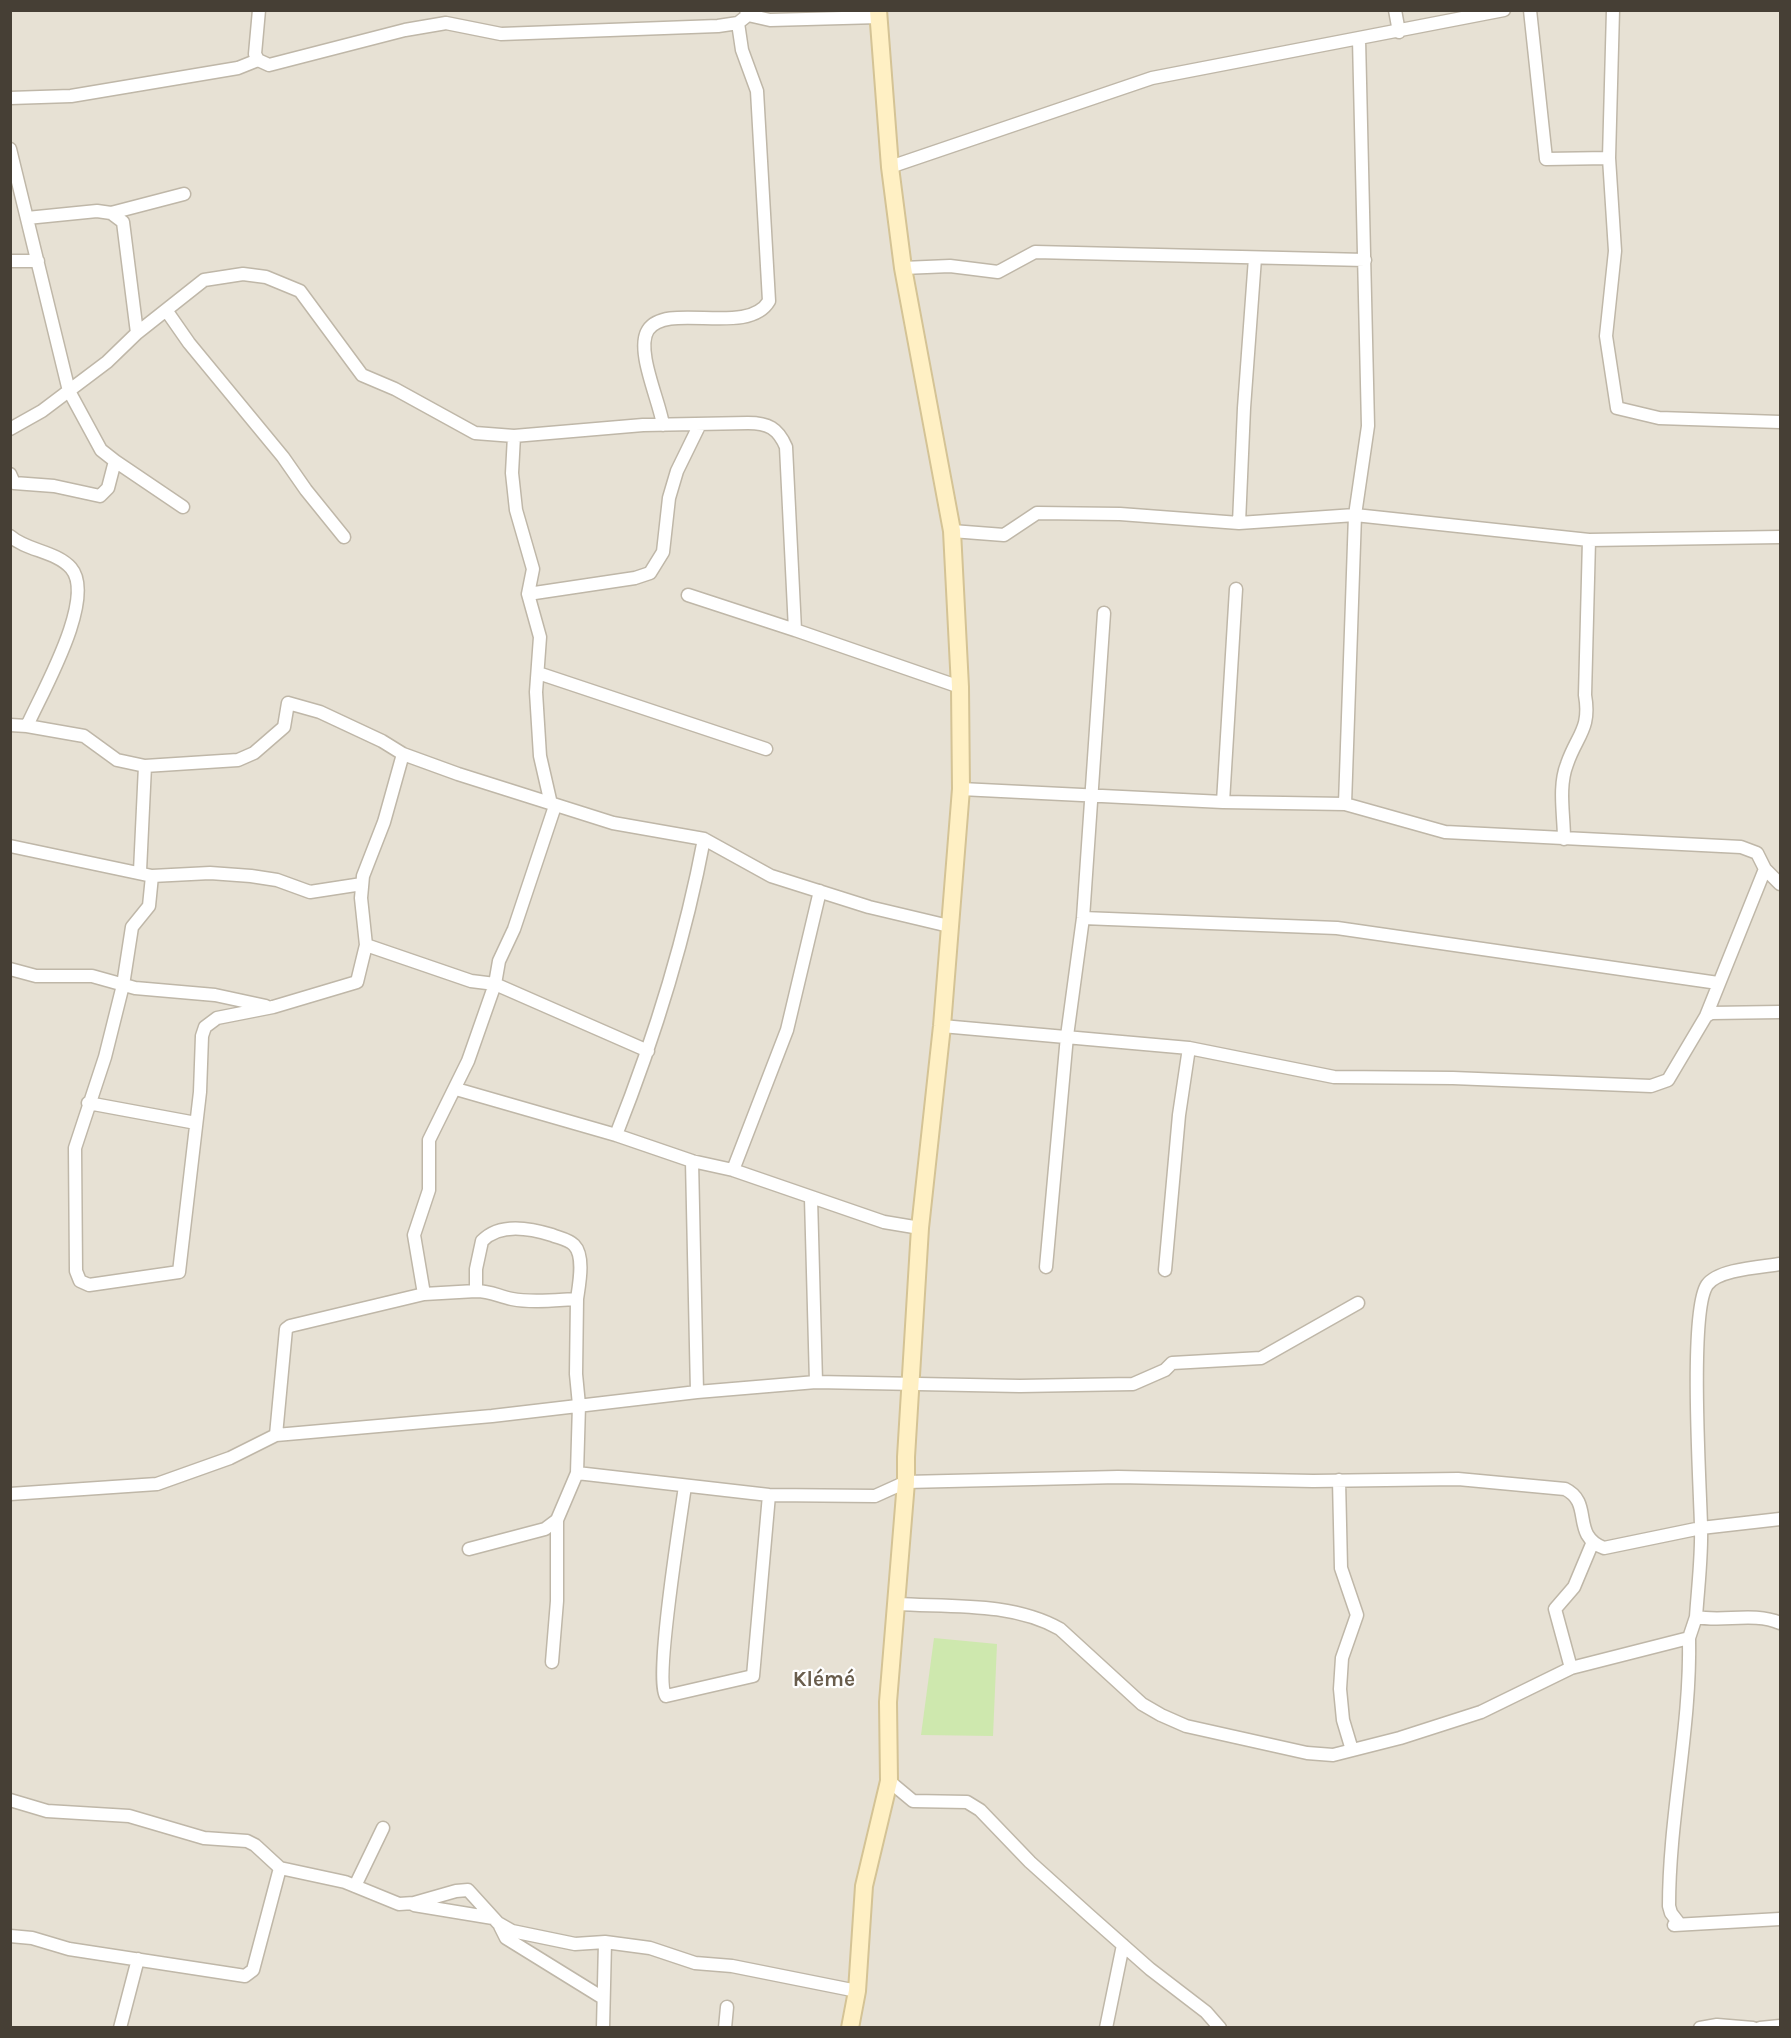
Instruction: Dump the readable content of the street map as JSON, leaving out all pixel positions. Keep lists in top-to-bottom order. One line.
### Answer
{"districts":["Klémé"]}
